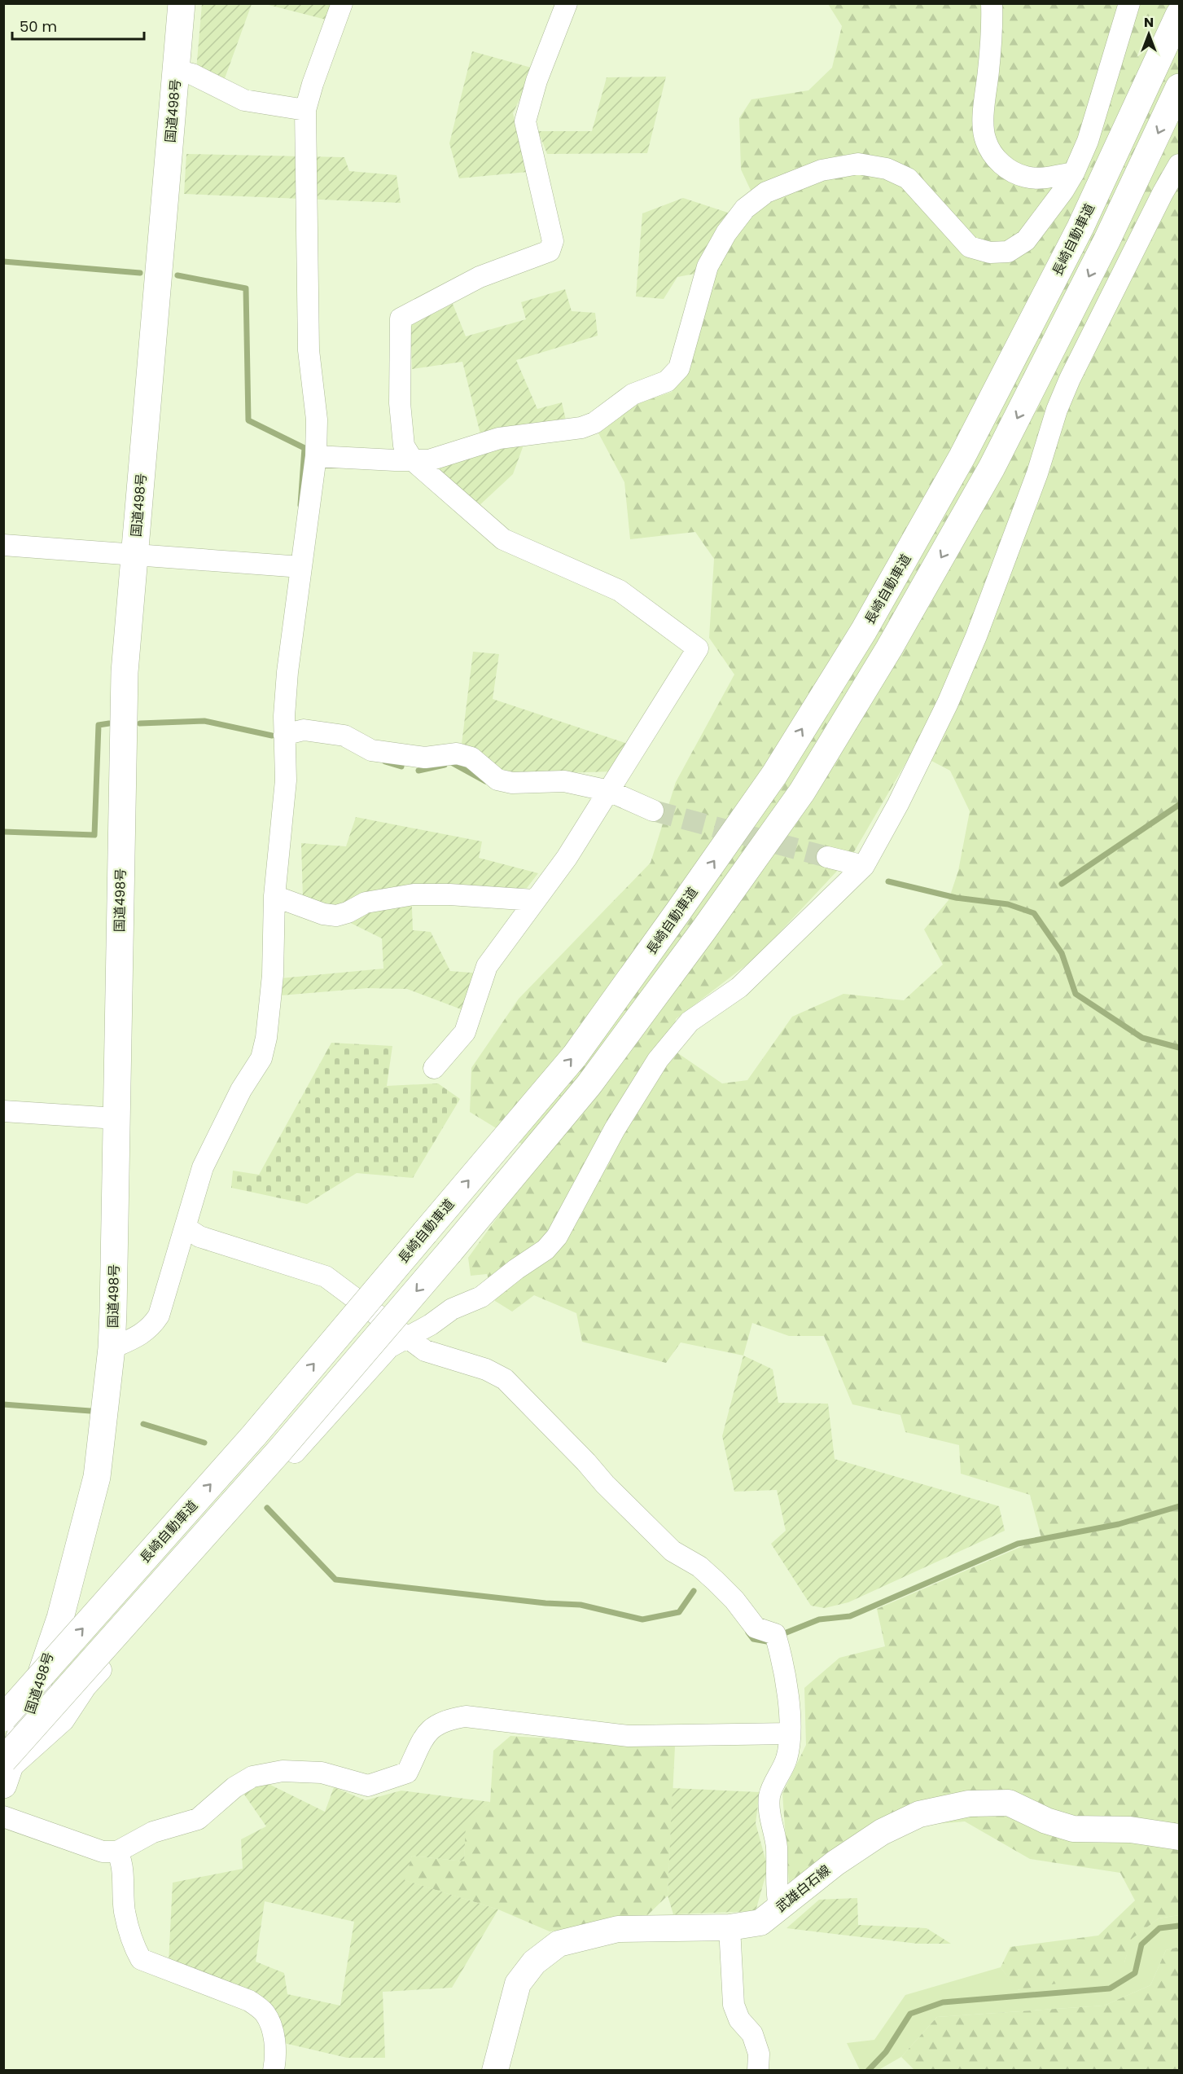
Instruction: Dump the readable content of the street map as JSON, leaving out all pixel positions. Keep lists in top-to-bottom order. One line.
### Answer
{"streets":{"highway":["国道498号","長崎自動車道"],"main road":["武雄白石線"]},"scale_bar":"50 m","north":"top"}
